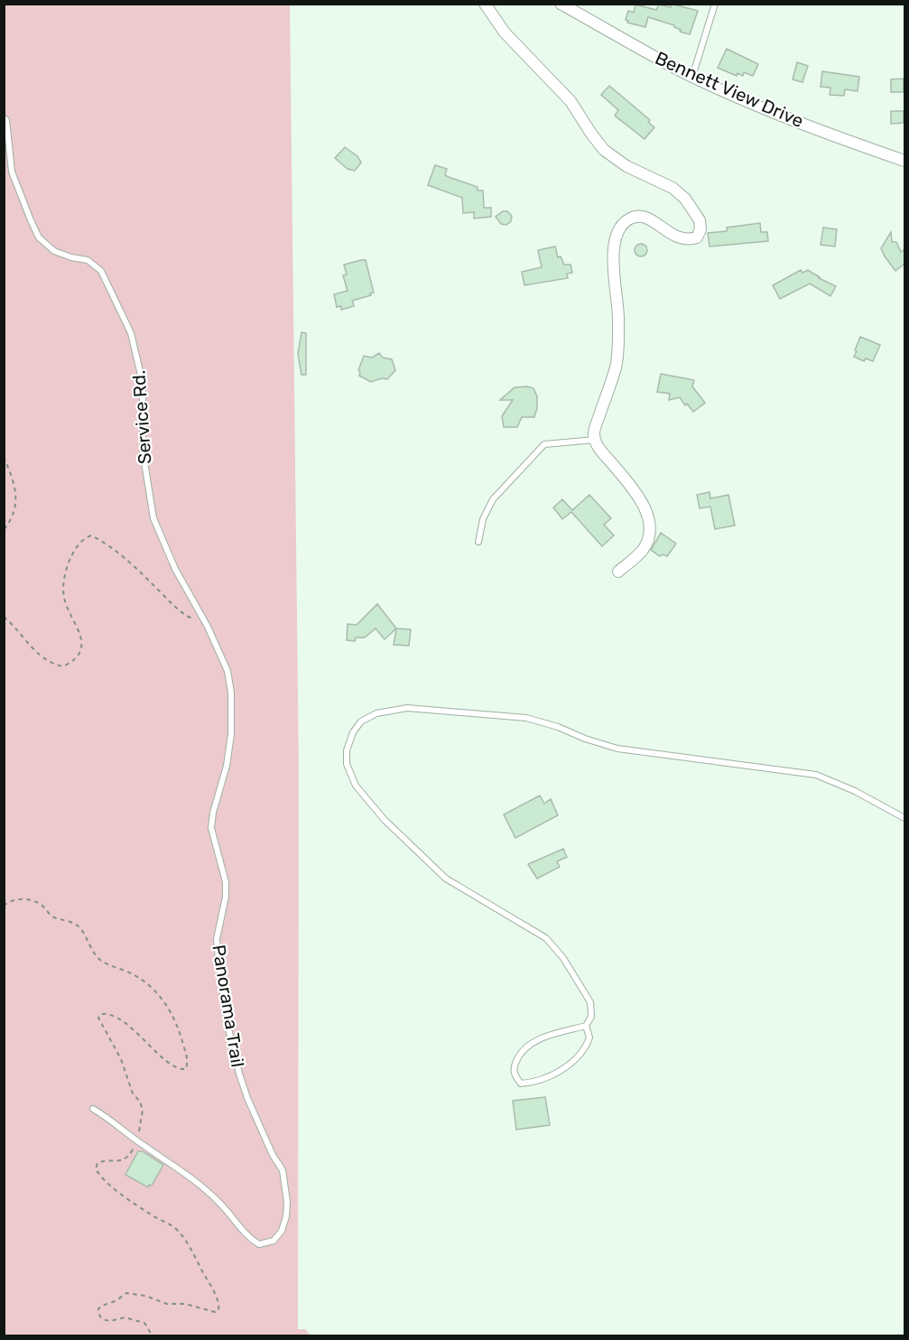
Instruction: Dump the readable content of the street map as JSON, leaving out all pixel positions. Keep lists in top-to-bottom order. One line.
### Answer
{"streets":{"street":["Bennett View Drive"],"lane":["Service Rd.","Panorama Trail"]},"crossings":[["Service Rd.","Panorama Trail"]]}
